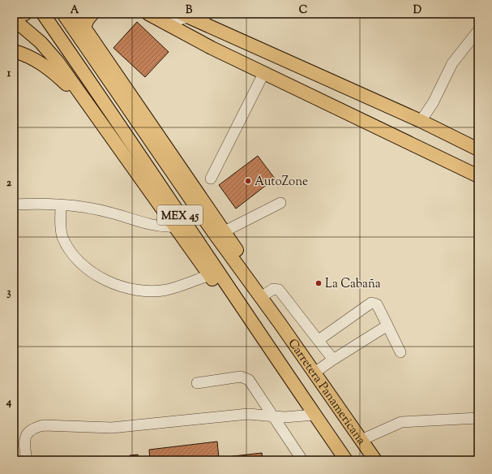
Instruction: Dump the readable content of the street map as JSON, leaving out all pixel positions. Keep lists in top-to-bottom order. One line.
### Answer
{"streets":{"main road":["MEX 45","Carretera Panamericana"]},"crossings":[["MEX 45","Carretera Panamericana"]],"places":["AutoZone","La Cabaña"],"grid":{"columns":["A","B","C","D"],"rows":["1","2","3","4"]}}
